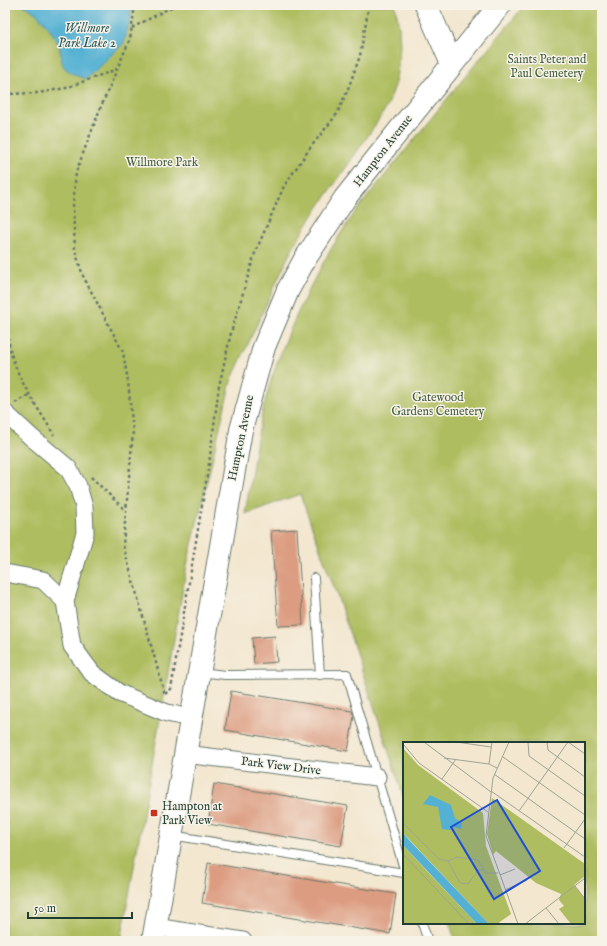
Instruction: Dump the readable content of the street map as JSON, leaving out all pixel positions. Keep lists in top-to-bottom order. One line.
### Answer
{"streets":{"main road":["Hampton Avenue"],"street":["Park View Drive"]},"crossings":[["Hampton Avenue","Park View Drive"]],"water":["Willmore Park Lake 2"],"parks":["Saints Peter and Paul Cemetery","Willmore Park","Gatewood Gardens Cemetery"],"places":{"transit":["Hampton at Park View"]},"scale_bar":"50 m"}
